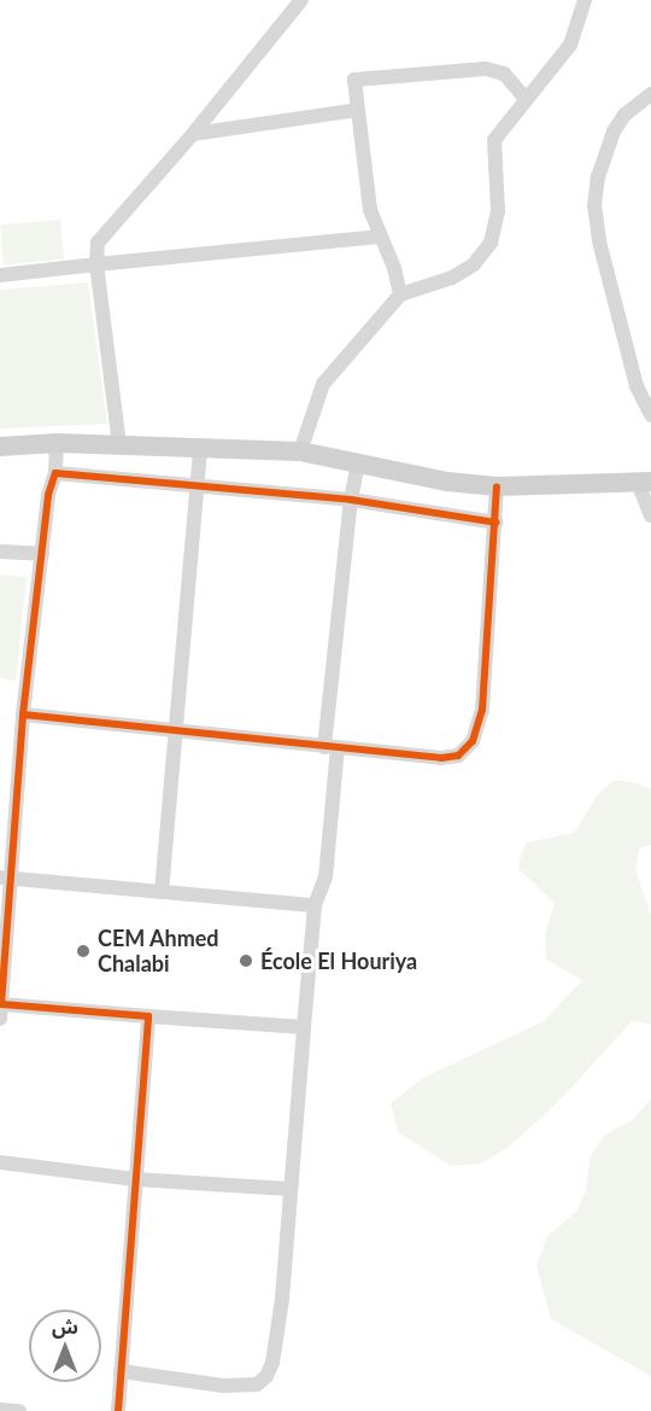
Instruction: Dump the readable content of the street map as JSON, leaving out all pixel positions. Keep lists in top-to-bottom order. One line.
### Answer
{"places":["CEM Ahmed Chalabi","École El Houriya"],"north":"top"}
